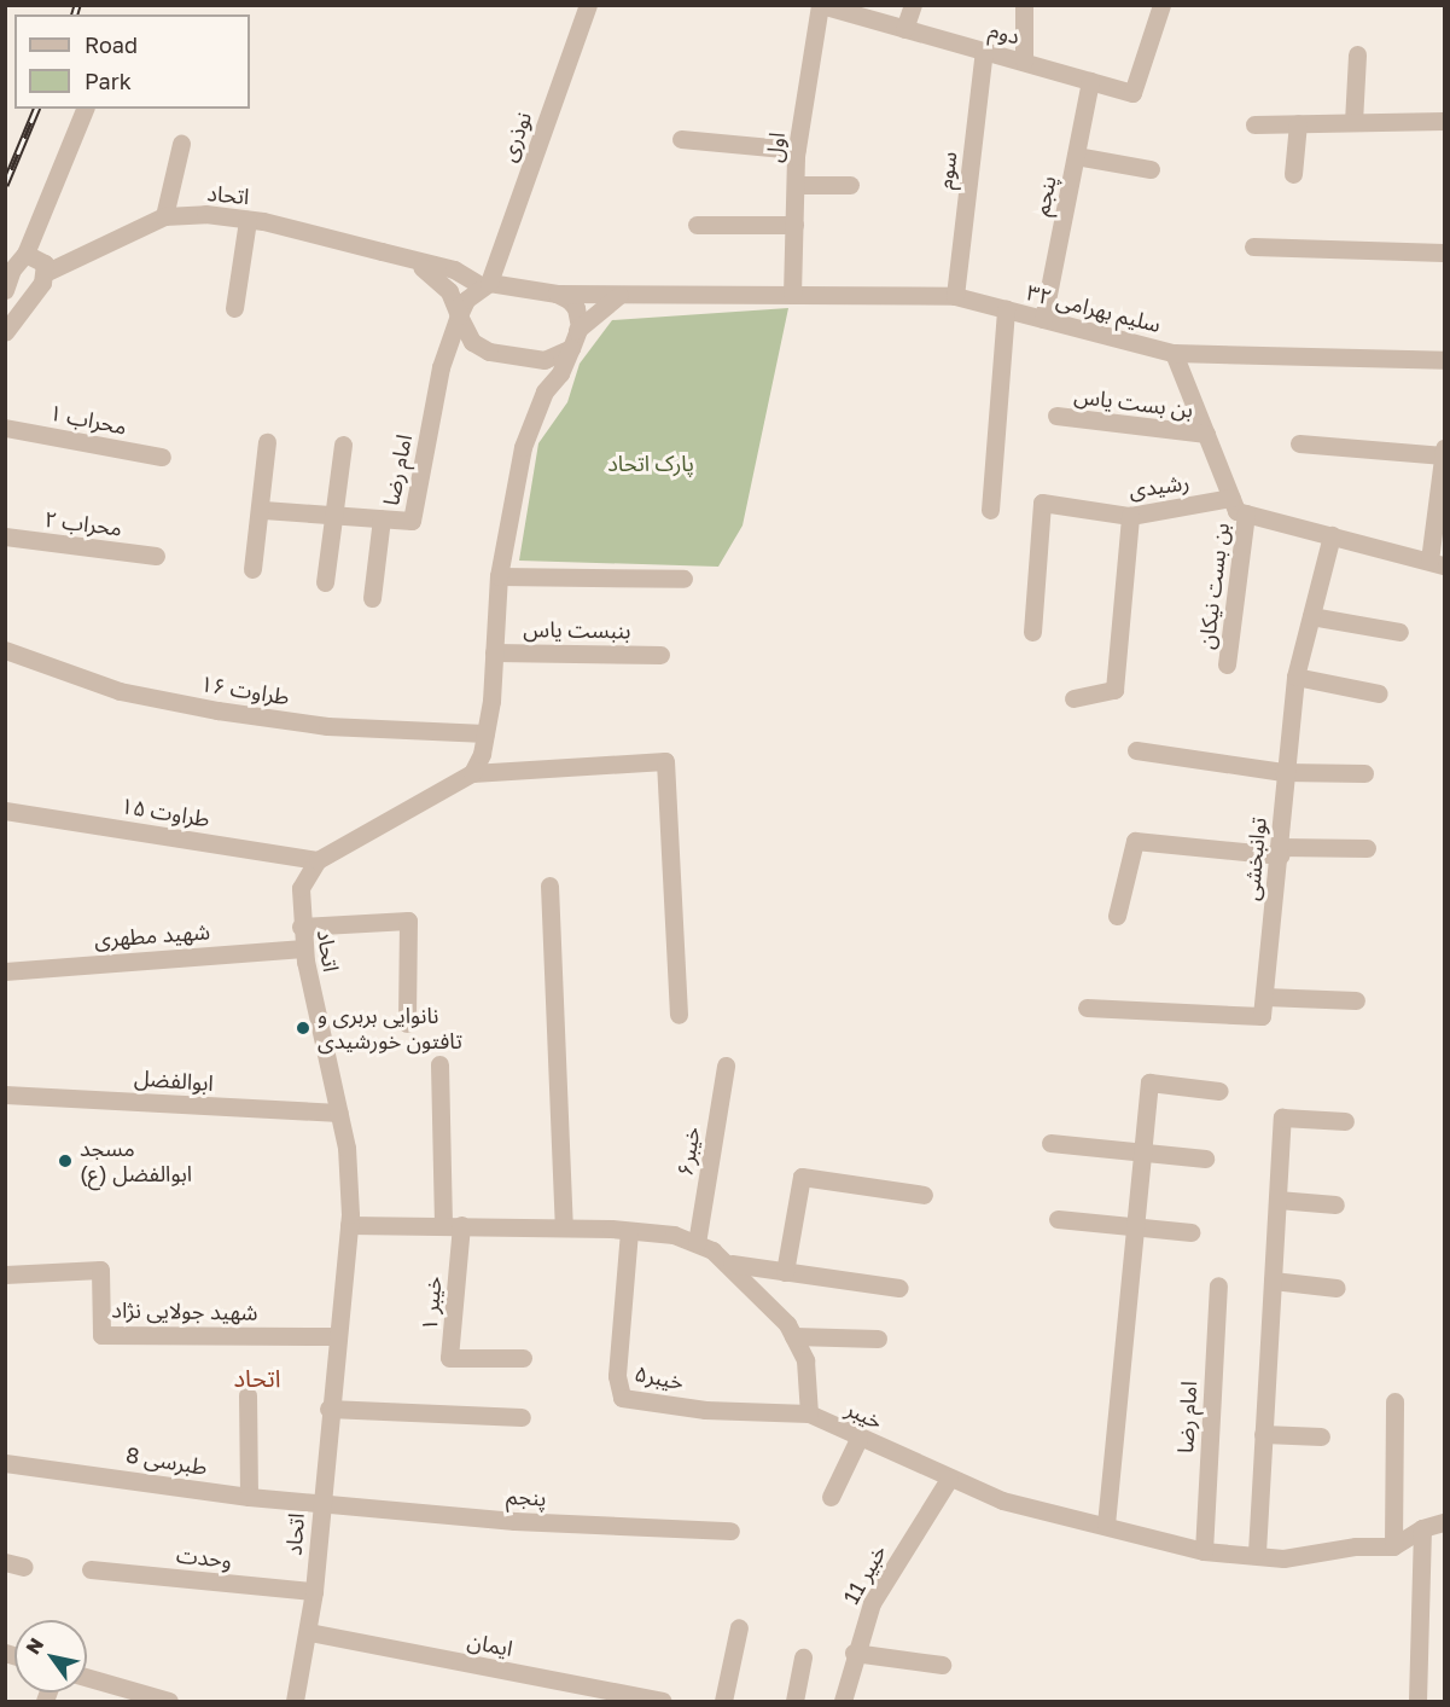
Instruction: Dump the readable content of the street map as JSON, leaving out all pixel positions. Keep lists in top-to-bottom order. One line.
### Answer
{"streets":{"street":["دوم","نوذری","اول","سوم","اتحاد","پنجم","سلیم بهرامی ۳۲","بن بست یاس","محراب ۱","امام رضا","رشیدی","محراب ۲","بن بست نیکان","بنبست یاس","طراوت ۱۶","طراوت ۱۵","توانبخشی","شهید مطهری","ابوالفضل","خیبر۶","خیبر ۱","شهید جولایی نژاد","خیبر۵","خیبر","طبرسی 8","وحدت","خبیر 11","ایمان"]},"crossings":[["دوم","اول"],["دوم","سوم"],["دوم","پنجم"],["نوذری","اتحاد"],["نوذری","سلیم بهرامی ۳۲"],["نوذری","امام رضا"],["اول","سلیم بهرامی ۳۲"],["سوم","سلیم بهرامی ۳۲"],["اتحاد","پنجم"],["اتحاد","سلیم بهرامی ۳۲"],["اتحاد","امام رضا"],["اتحاد","طراوت ۱۵"],["اتحاد","شهید مطهری"],["اتحاد","ابوالفضل"],["اتحاد","شهید جولایی نژاد"],["اتحاد","طبرسی 8"],["اتحاد","وحدت"],["اتحاد","ایمان"],["پنجم","سلیم بهرامی ۳۲"],["پنجم","طبرسی 8"],["سلیم بهرامی ۳۲","بن بست یاس"],["سلیم بهرامی ۳۲","امام رضا"],["سلیم بهرامی ۳۲","رشیدی"],["سلیم بهرامی ۳۲","بن بست نیکان"],["امام رضا","خیبر"],["خیبر۵","خیبر"],["خیبر","خبیر 11"]],"districts":["اتحاد"],"parks":["پارک اتحاد"],"places":["نانوایی بربری و تافتون خورشیدی","مسجد ابوالفضل (ع)"],"legend":["Road","Park"],"north":"top left"}
